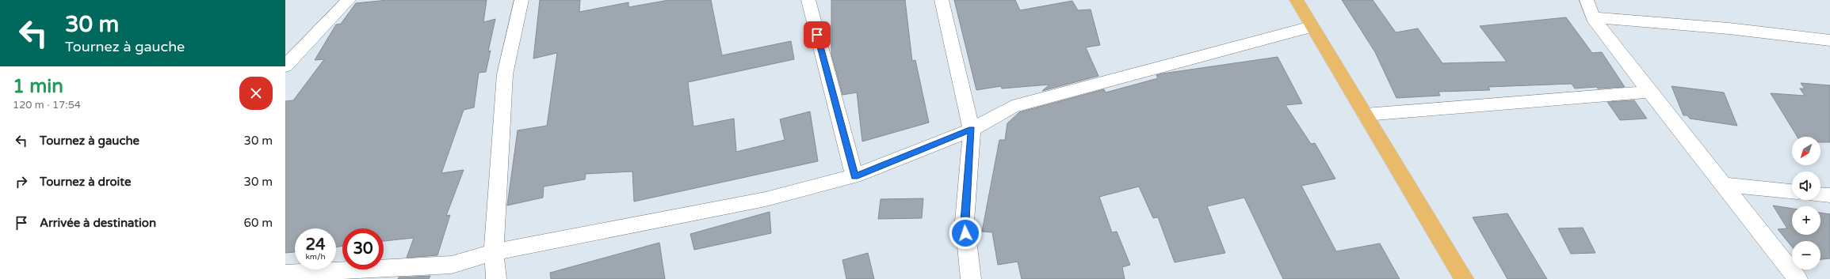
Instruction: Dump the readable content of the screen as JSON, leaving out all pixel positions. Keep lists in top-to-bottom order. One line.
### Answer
{"north":"bottom left","page":{"turn":["30 m","Tournez à gauche"],"heading":["1 min","120 m · 17:54"],"list":[{"name":"Tournez à gauche","value":"30 m"},{"name":"Tournez à droite","value":"30 m"},{"name":"Arrivée à destination","value":"60 m"}],"map_buttons":["+","−"],"speed":"24 km/h","limit":"30"}}
